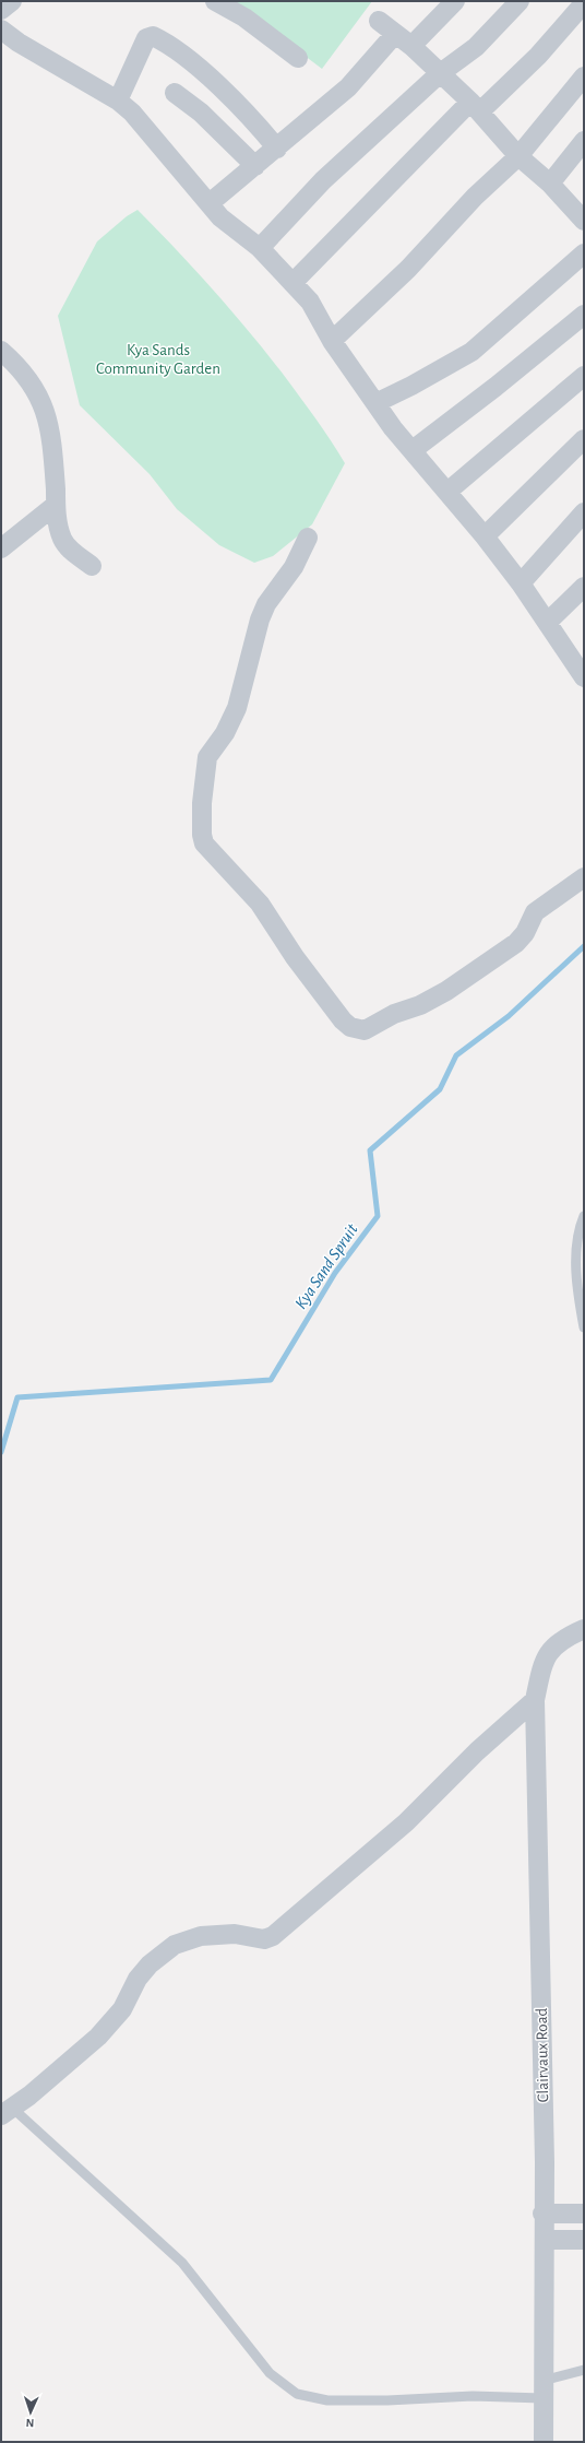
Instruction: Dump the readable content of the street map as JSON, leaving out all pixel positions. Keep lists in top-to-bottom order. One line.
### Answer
{"streets":{"street":["Clairvaux Road"]},"water":["Kya Sand Spruit"],"parks":["Kya Sands Community Garden"],"north":"bottom"}
